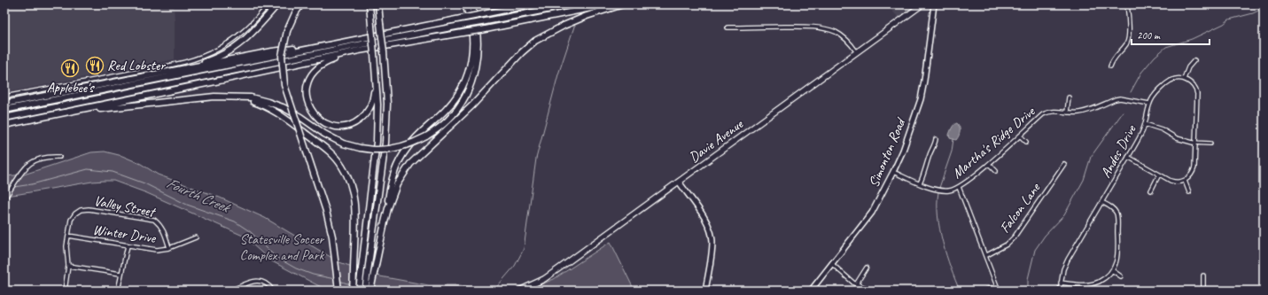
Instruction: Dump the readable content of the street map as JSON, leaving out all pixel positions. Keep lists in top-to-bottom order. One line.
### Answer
{"streets":{"main road":["Davie Avenue"],"street":["Martha's Ridge Drive","Andes Drive","Simonton Road","Valley Street","Falcon Lane","Winter Drive"]},"crossings":[["Martha's Ridge Drive","Andes Drive"],["Martha's Ridge Drive","Simonton Road"],["Valley Street","Winter Drive"]],"water":["Fourth Creek"],"parks":["Statesville Soccer Complex and Park"],"places":{"restaurant":["Red Lobster","Applebee's"]},"scale_bar":"200 m"}
